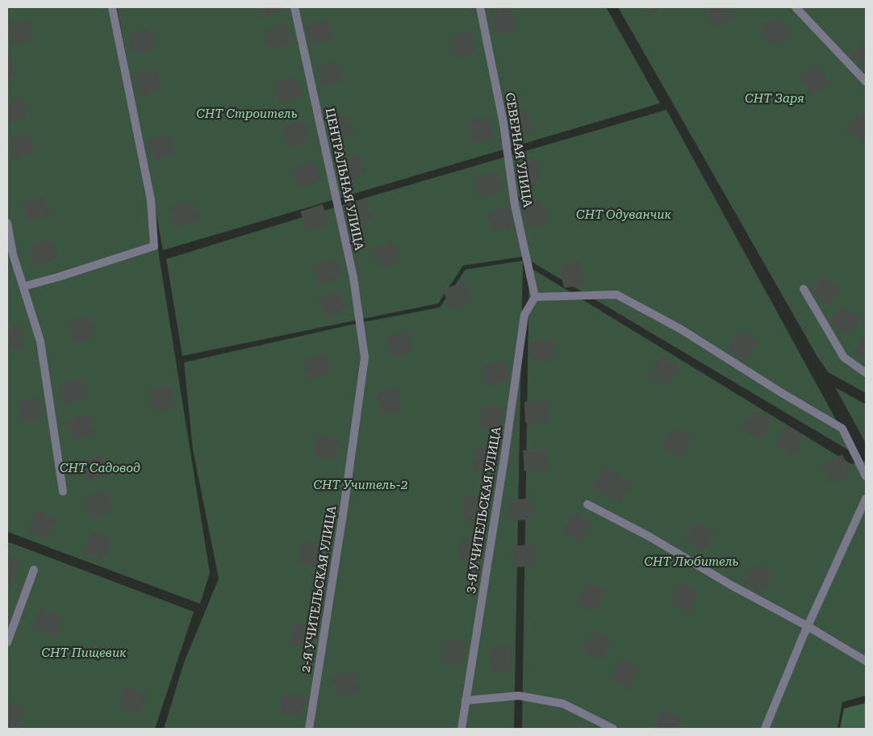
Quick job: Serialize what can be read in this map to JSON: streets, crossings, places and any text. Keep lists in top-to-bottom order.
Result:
{
  "streets": {
    "street": [
      "СЕВЕРНАЯ УЛИЦА",
      "ЦЕНТРАЛЬНАЯ УЛИЦА",
      "3-Я УЧИТЕЛЬСКАЯ УЛИЦА",
      "2-Я УЧИТЕЛЬСКАЯ УЛИЦА"
    ]
  },
  "crossings": [
    ["СЕВЕРНАЯ УЛИЦА", "3-Я УЧИТЕЛЬСКАЯ УЛИЦА"],
    ["ЦЕНТРАЛЬНАЯ УЛИЦА", "2-Я УЧИТЕЛЬСКАЯ УЛИЦА"]
  ],
  "parks": [
    "СНТ Заря",
    "СНТ Строитель",
    "СНТ Одуванчик",
    "СНТ Садовод",
    "СНТ Учитель-2",
    "СНТ Любитель",
    "СНТ Пищевик"
  ]
}
